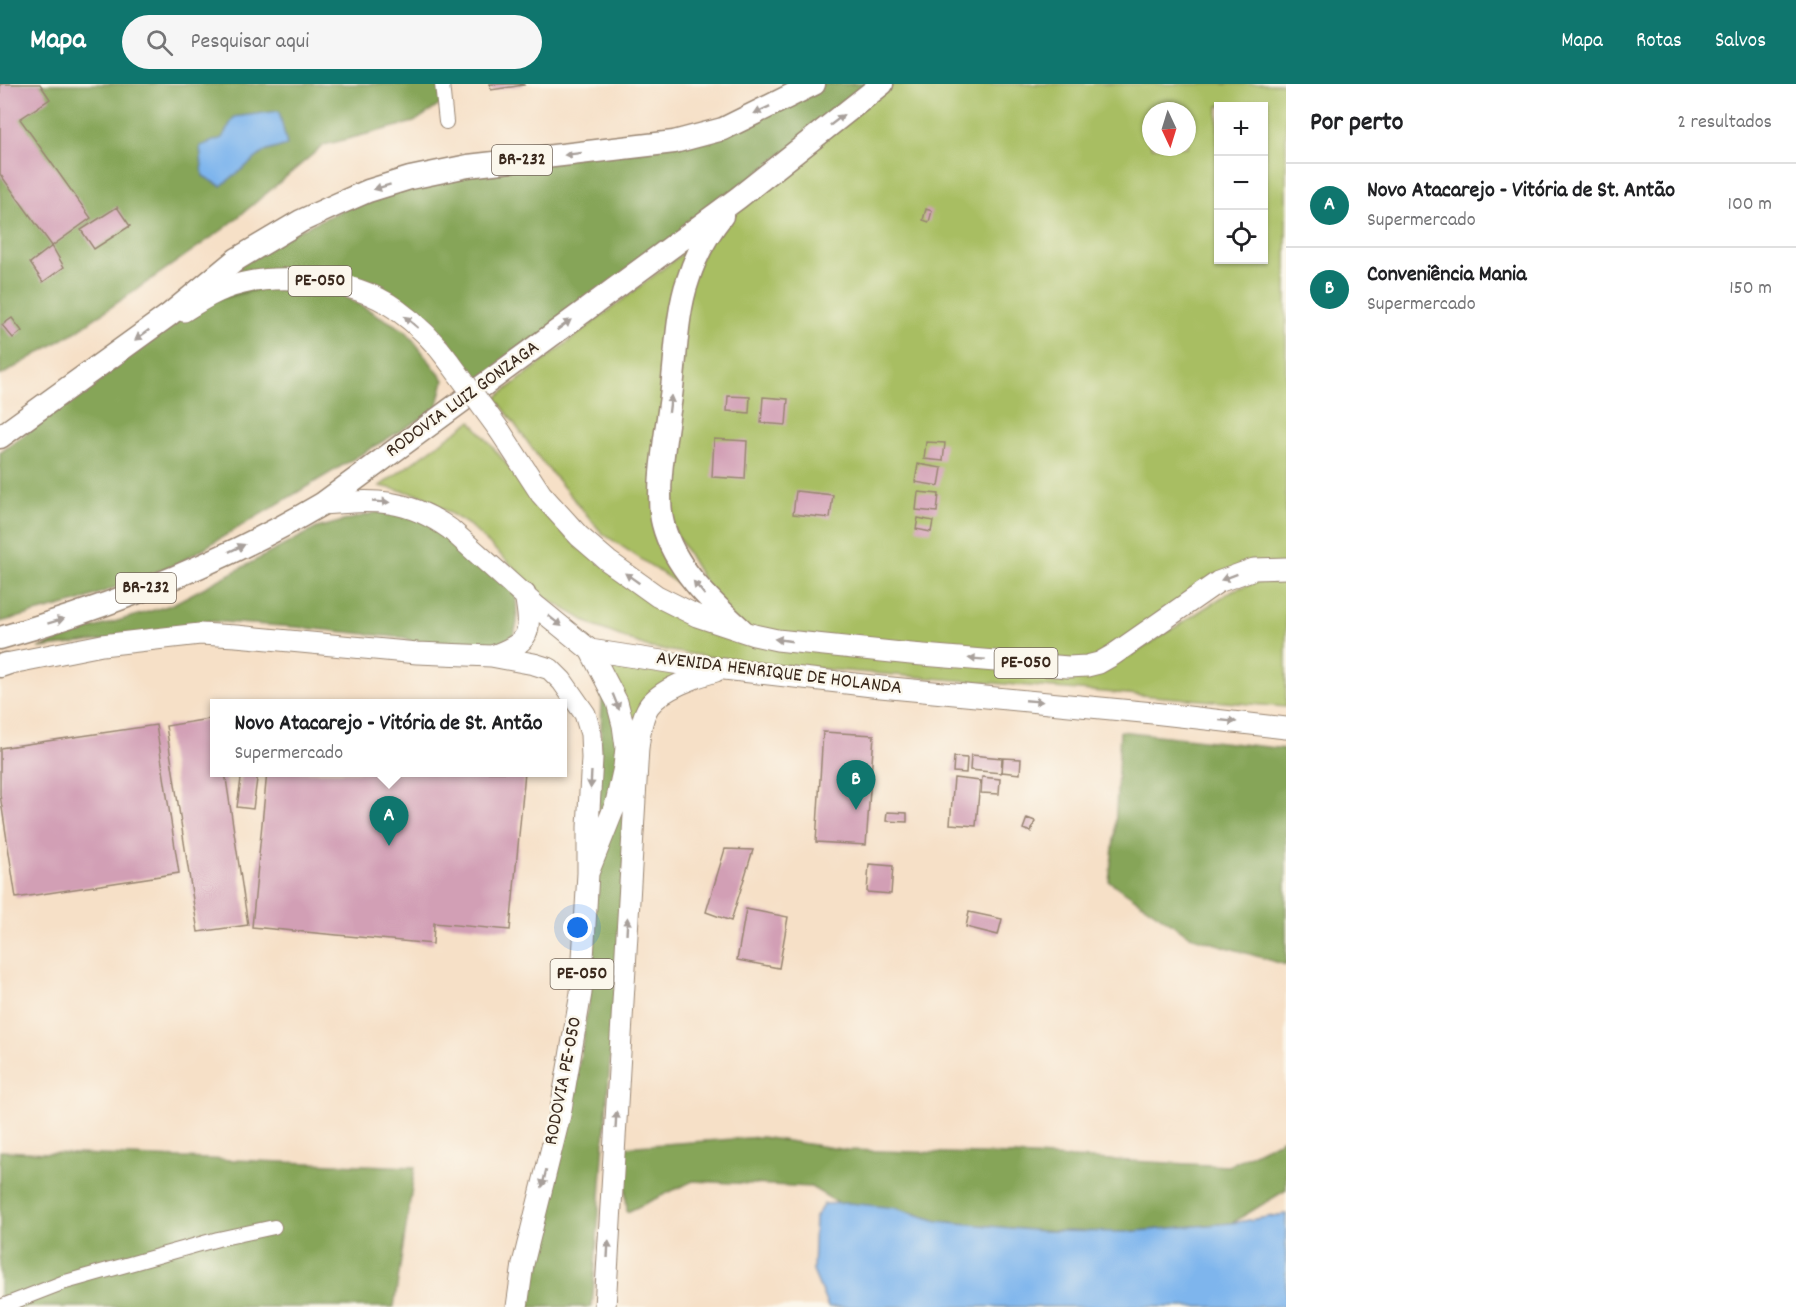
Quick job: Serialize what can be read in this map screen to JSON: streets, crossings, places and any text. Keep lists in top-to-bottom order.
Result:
{
  "streets": {
    "highway": ["BR-232", "RODOVIA LUIZ GONZAGA"],
    "main road": ["PE-050", "AVENIDA HENRIQUE DE HOLANDA", "RODOVIA PE-050"]
  },
  "crossings": [
    ["BR-232", "AVENIDA HENRIQUE DE HOLANDA"],
    ["PE-050", "RODOVIA LUIZ GONZAGA"],
    ["PE-050", "AVENIDA HENRIQUE DE HOLANDA"],
    ["PE-050", "RODOVIA PE-050"],
    ["AVENIDA HENRIQUE DE HOLANDA", "RODOVIA PE-050"]
  ],
  "north": "bottom",
  "page": {
    "header": "Mapa",
    "search": "Pesquisar aqui",
    "nav": ["Mapa", "Rotas", "Salvos"],
    "heading": ["Por perto", "2 resultados"],
    "map_buttons": ["+", "−"],
    "list": [
      {
        "mark": "A",
        "name": "Novo Atacarejo - Vitória de St. Antão",
        "note": "Supermercado",
        "value": "100 m"
      },
      {
        "mark": "B",
        "name": "Conveniência Mania",
        "note": "Supermercado",
        "value": "150 m"
      }
    ],
    "popup": ["Novo Atacarejo - Vitória de St. Antão", "Supermercado"],
    "pins": ["B", "A"]
  }
}
